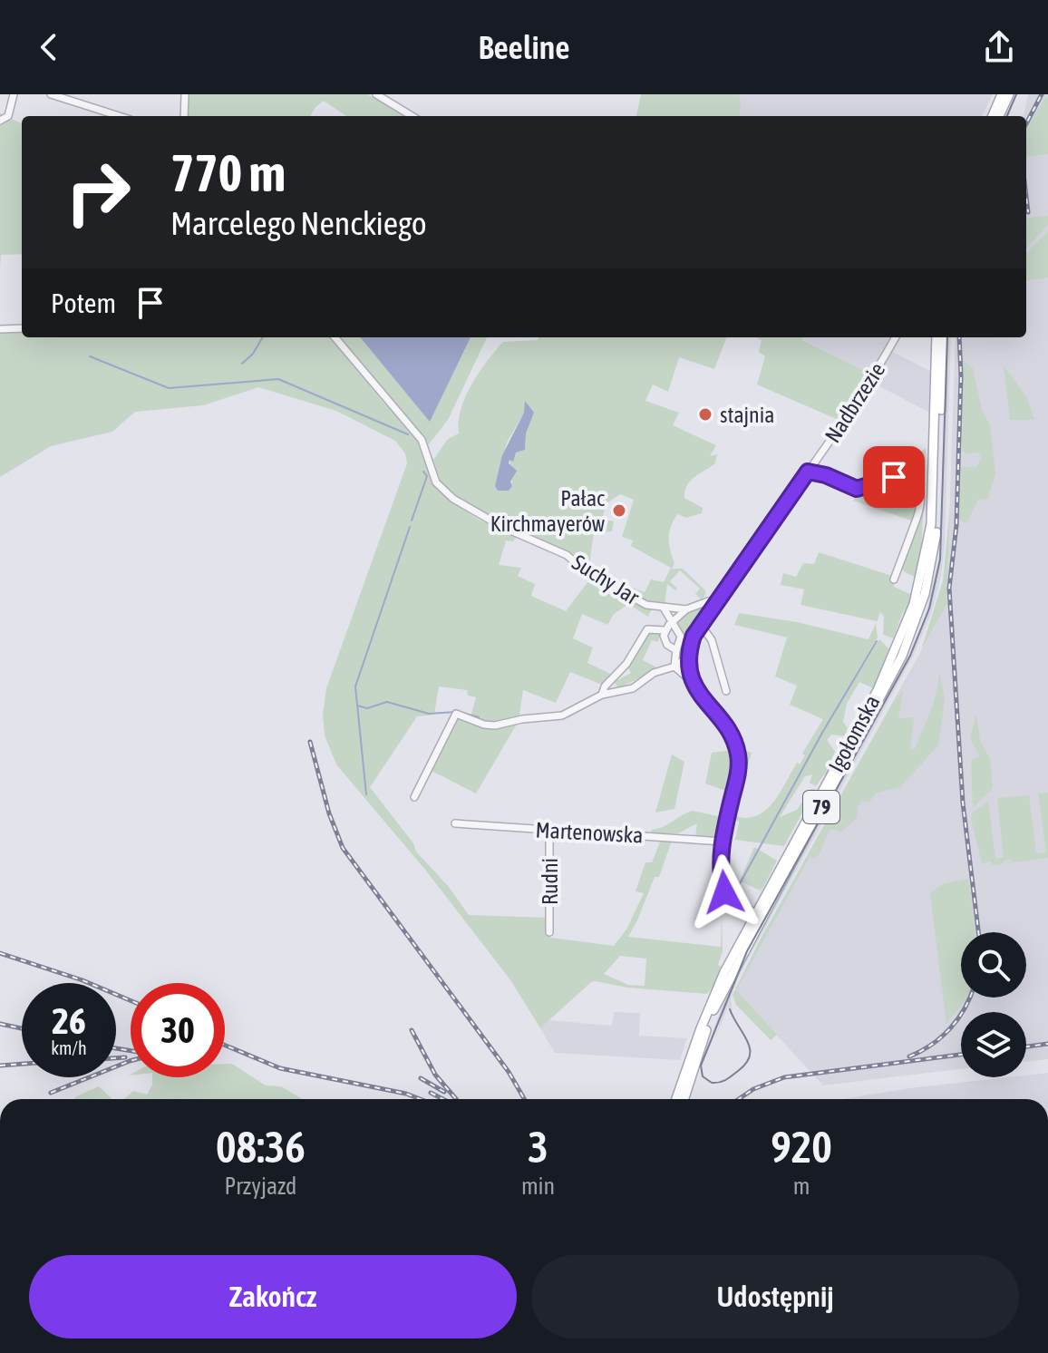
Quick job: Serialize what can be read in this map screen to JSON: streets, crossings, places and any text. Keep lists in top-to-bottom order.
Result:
{
  "streets": {
    "main road": ["Igołomska", "79"],
    "street": [
      "Nadbrzezie",
      "Suchy Jar",
      "Martenowska",
      "Rudni"
    ]
  },
  "crossings": [
    ["Nadbrzezie", "Suchy Jar"],
    ["Martenowska", "Rudni"]
  ],
  "places": ["stajnia", "Pałac Kirchmayerów"],
  "page": {
    "header": "Beeline",
    "turn": ["770 m", "Marcelego Nenckiego"],
    "then": "Potem",
    "speed": "26 km/h",
    "limit": "30",
    "eta": [
      "08:36",
      "Przyjazd",
      "3",
      "min",
      "920",
      "m"
    ],
    "buttons": ["Zakończ", "Udostępnij"]
  }
}
